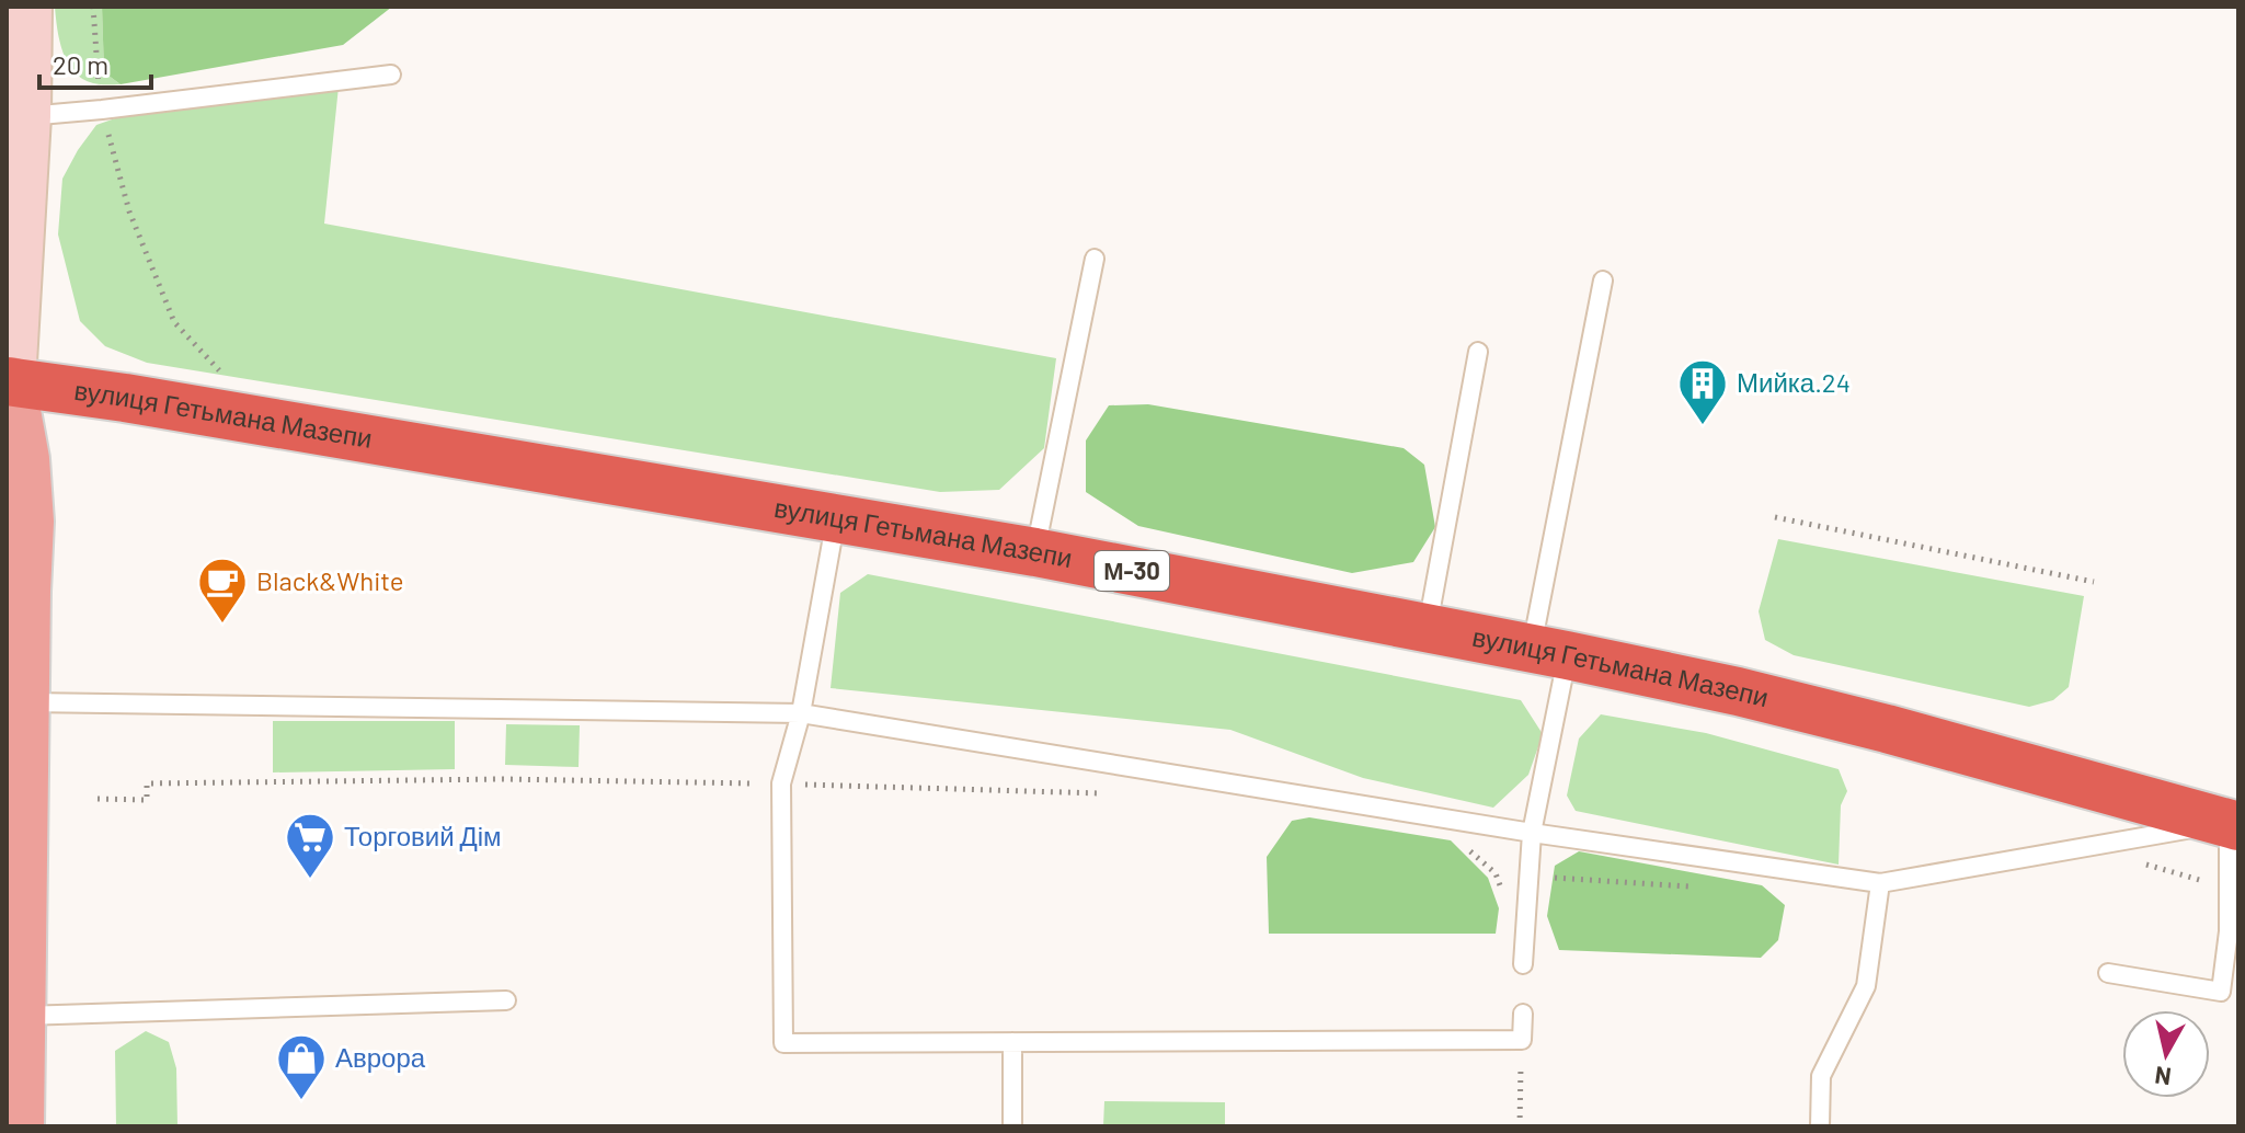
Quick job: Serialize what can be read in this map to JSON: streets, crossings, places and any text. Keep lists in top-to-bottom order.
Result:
{
  "streets": {
    "highway": ["вулиця Гетьмана Мазепи", "М-30"]
  },
  "places": {
    "building": ["Мийка.24"],
    "cafe": ["Black&White"],
    "supermarket": ["Торговий Дім"],
    "shop": ["Аврора"]
  },
  "scale_bar": "20 m",
  "north": "bottom"
}
